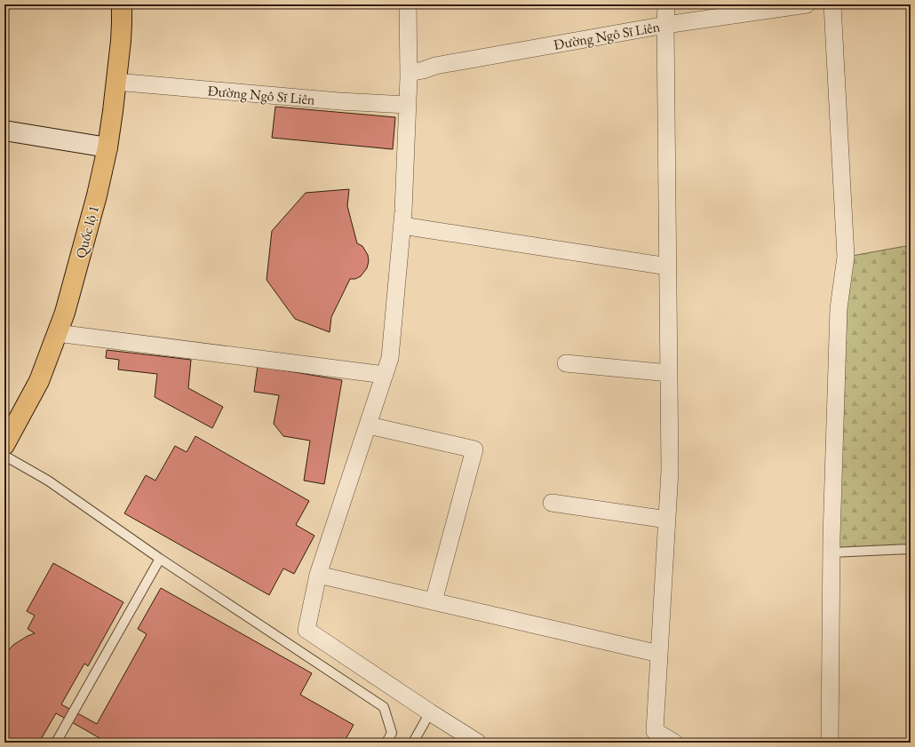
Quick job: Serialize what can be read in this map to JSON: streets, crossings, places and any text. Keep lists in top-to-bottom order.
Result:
{
  "streets": {
    "highway": ["Quốc lộ 1"],
    "street": ["Đường Ngô Sĩ Liên"]
  },
  "crossings": [
    ["Đường Ngô Sĩ Liên", "Quốc lộ 1"]
  ]
}
